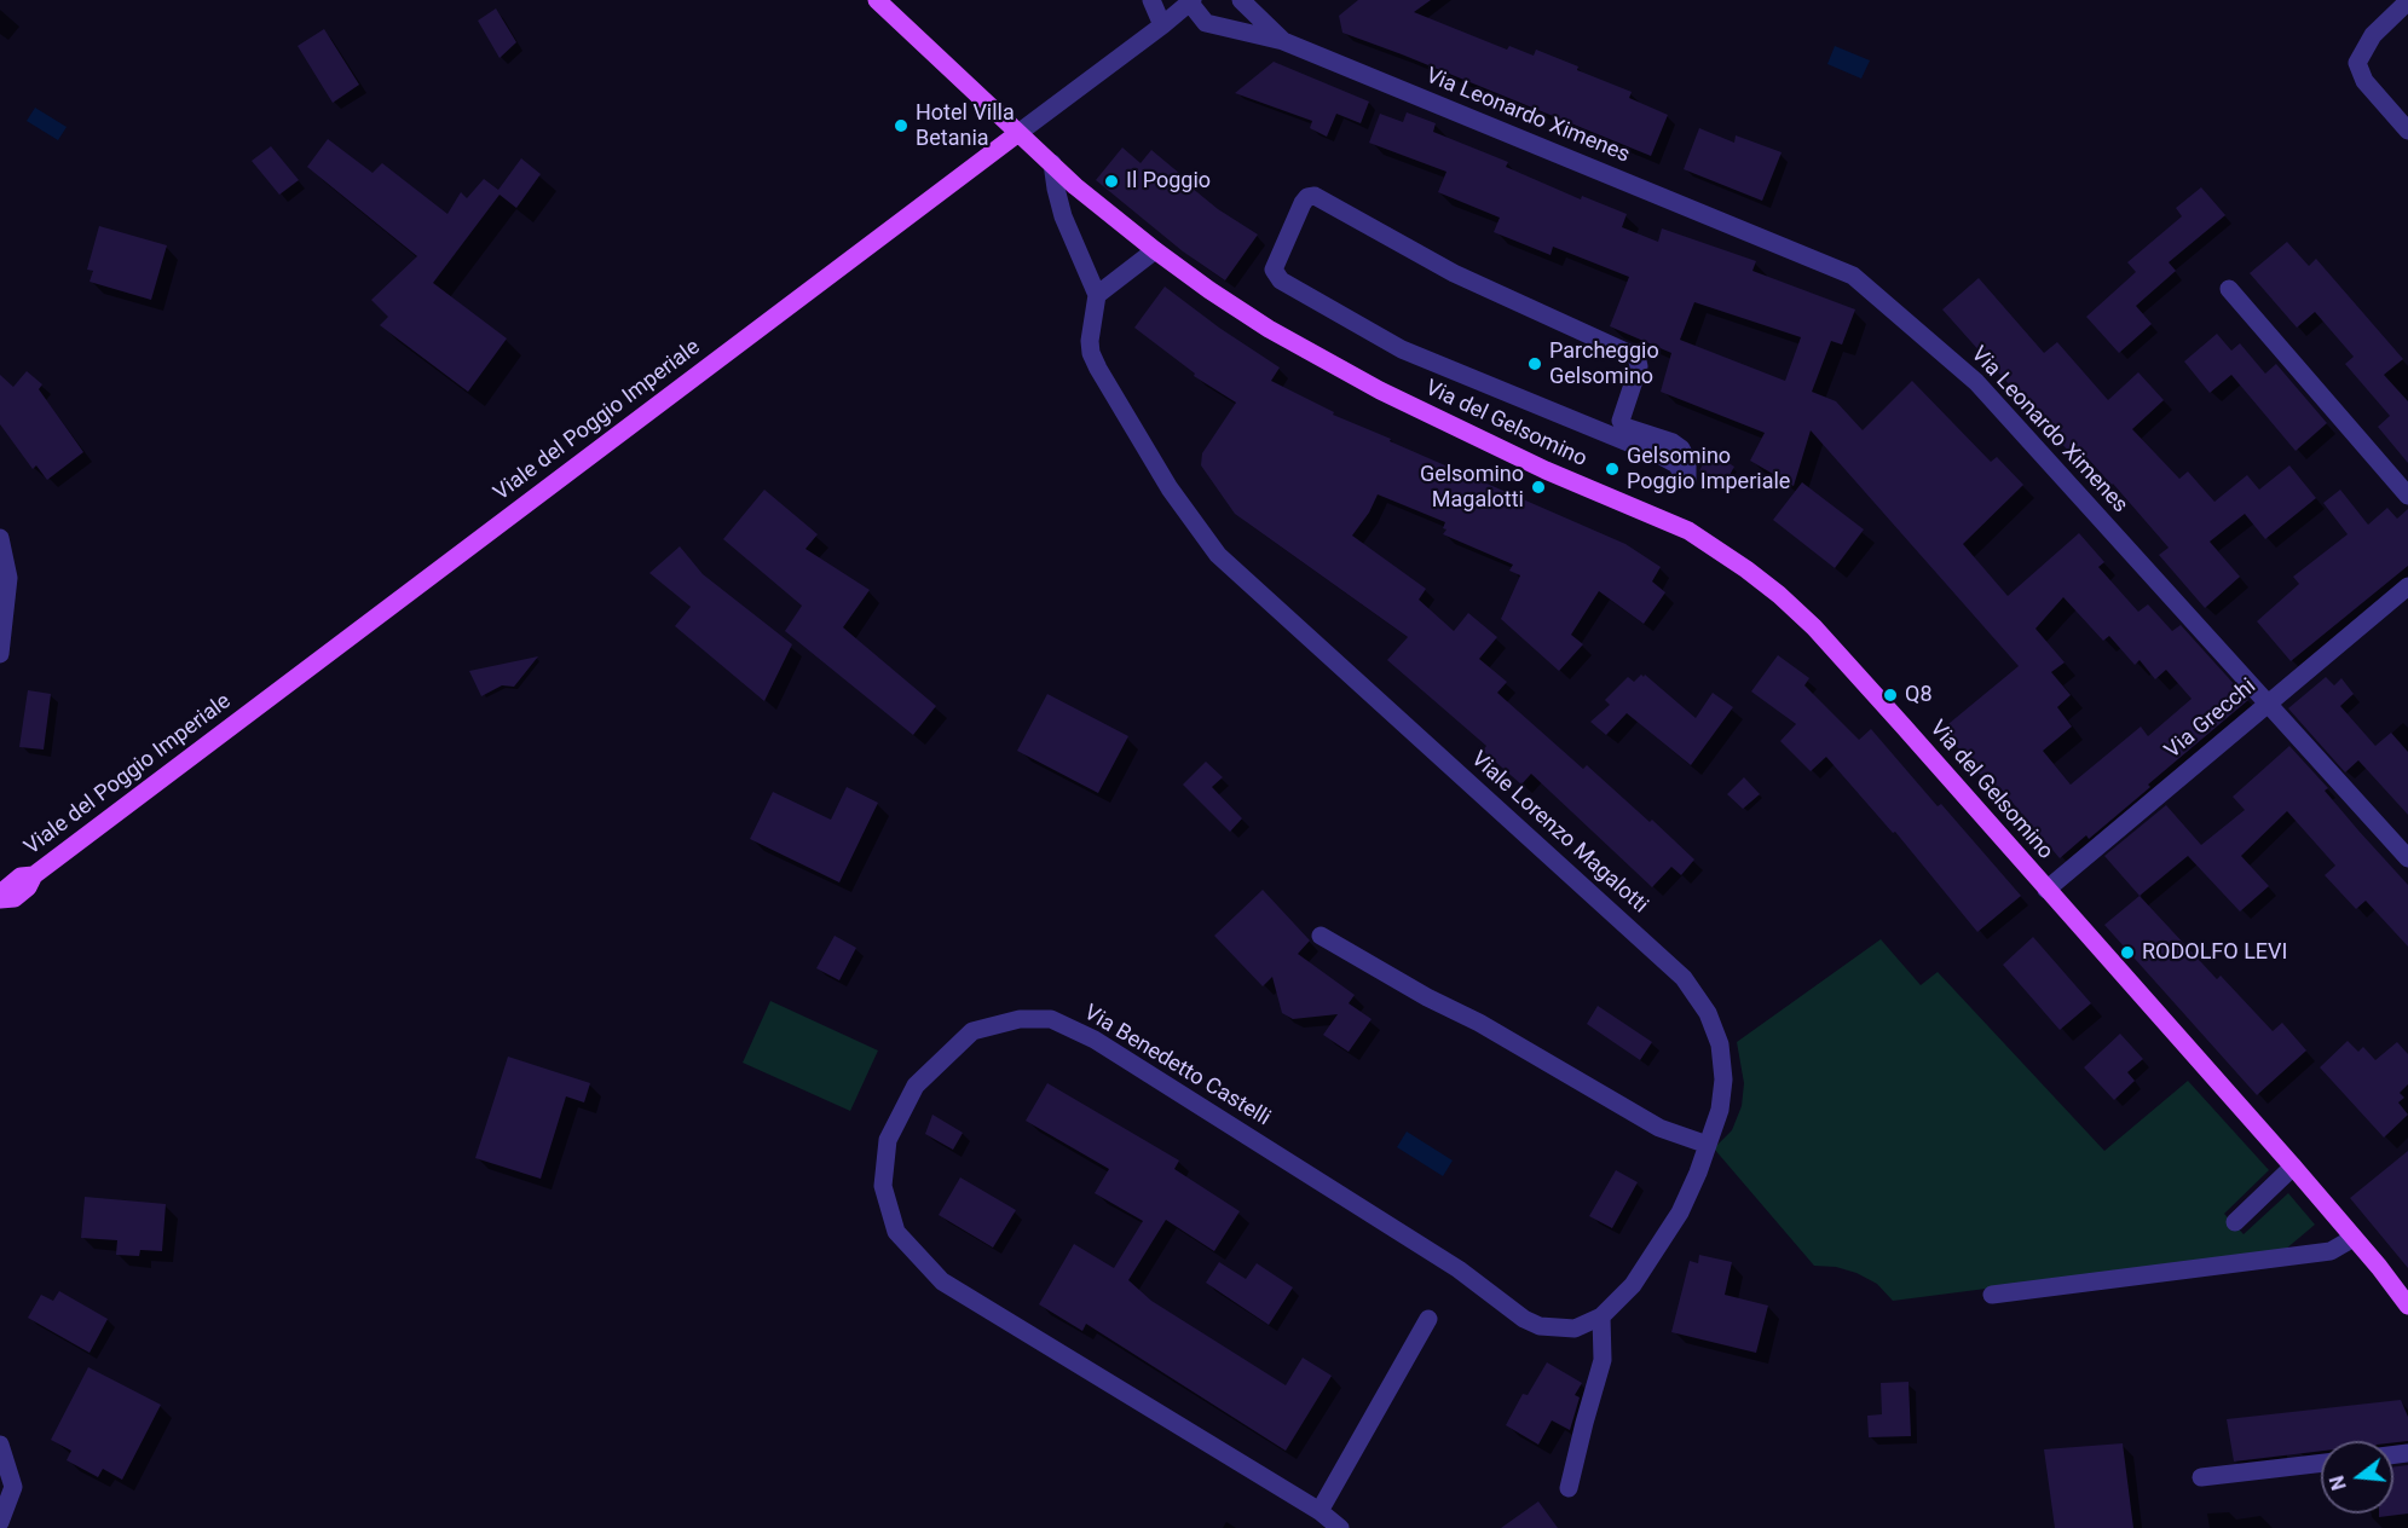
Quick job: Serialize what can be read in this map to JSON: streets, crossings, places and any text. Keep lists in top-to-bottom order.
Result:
{
  "streets": {
    "main road": ["Viale del Poggio Imperiale", "Via del Gelsomino"],
    "street": [
      "Via Leonardo Ximenes",
      "Via Grecchi",
      "Viale Lorenzo Magalotti",
      "Via Benedetto Castelli"
    ]
  },
  "crossings": [
    ["Via Leonardo Ximenes", "Viale del Poggio Imperiale"],
    ["Via Leonardo Ximenes", "Via Grecchi"],
    ["Viale del Poggio Imperiale", "Via del Gelsomino"],
    ["Via del Gelsomino", "Via Grecchi"],
    ["Viale Lorenzo Magalotti", "Via Benedetto Castelli"]
  ],
  "places": [
    "Hotel Villa Betania",
    "Il Poggio",
    "Parcheggio Gelsomino",
    "Gelsomino Poggio Imperiale",
    "Gelsomino Magalotti",
    "Q8",
    "RODOLFO LEVI"
  ],
  "north": "left"
}
